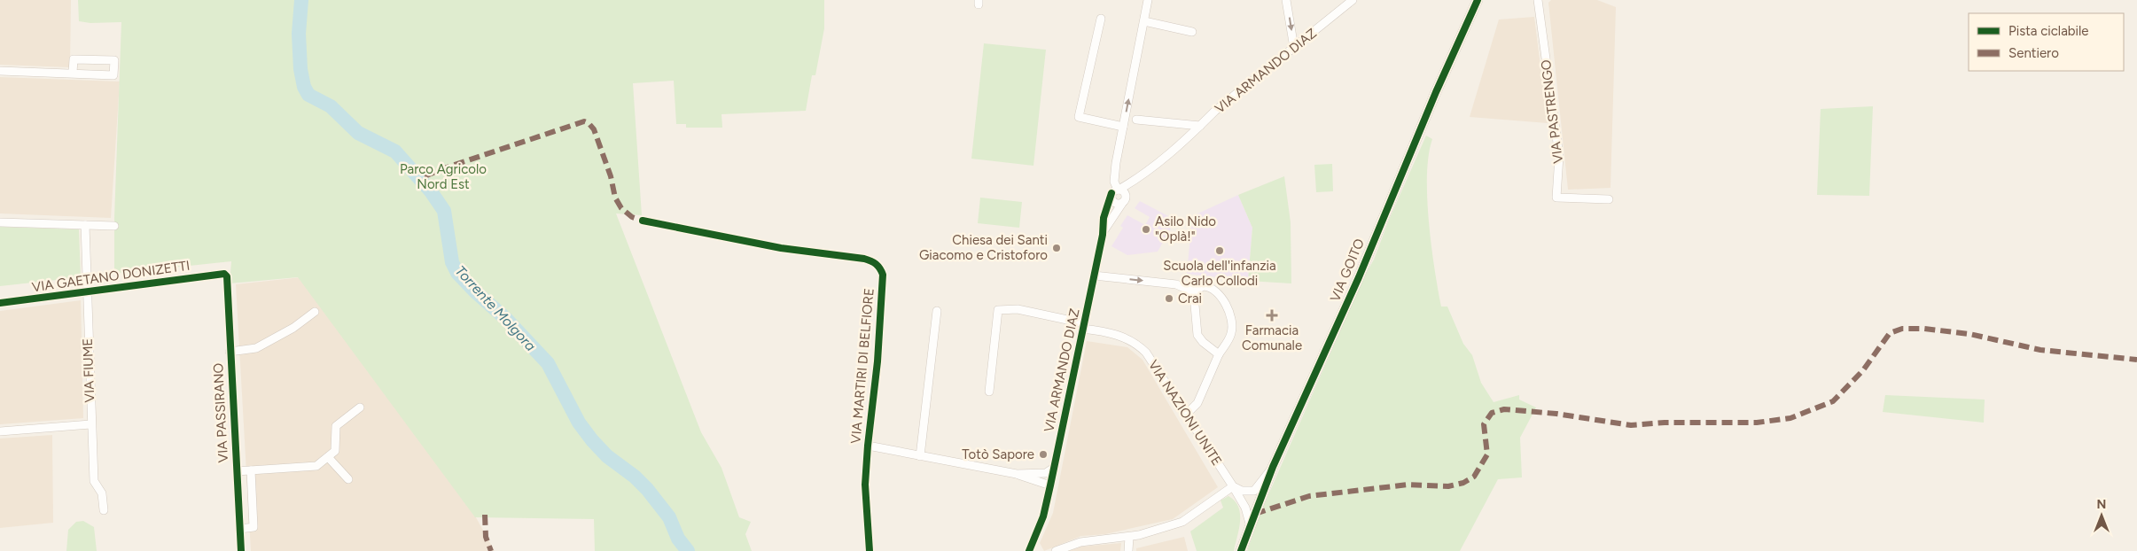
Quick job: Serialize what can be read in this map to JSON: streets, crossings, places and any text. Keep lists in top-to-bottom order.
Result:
{
  "streets": {
    "street": [
      "VIA ARMANDO DIAZ",
      "VIA PASTRENGO",
      "VIA GOITO",
      "VIA GAETANO DONIZETTI",
      "VIA MARTIRI DI BELFIORE",
      "VIA FIUME",
      "VIA PASSIRANO",
      "VIA NAZIONI UNITE"
    ]
  },
  "crossings": [
    ["VIA ARMANDO DIAZ", "VIA NAZIONI UNITE"],
    ["VIA GOITO", "VIA NAZIONI UNITE"],
    ["VIA GAETANO DONIZETTI", "VIA FIUME"],
    ["VIA GAETANO DONIZETTI", "VIA PASSIRANO"]
  ],
  "water": ["Torrente Molgora"],
  "parks": ["Parco Agricolo Nord Est"],
  "places": {
    "other": [
      "Asilo Nido \"Oplà!\"",
      "Chiesa dei Santi Giacomo e Cristoforo",
      "Scuola dell'infanzia Carlo Collodi",
      "Crai",
      "Totò Sapore"
    ],
    "health": ["Farmacia Comunale"]
  },
  "legend": ["Pista ciclabile", "Sentiero"],
  "north": "top"
}
